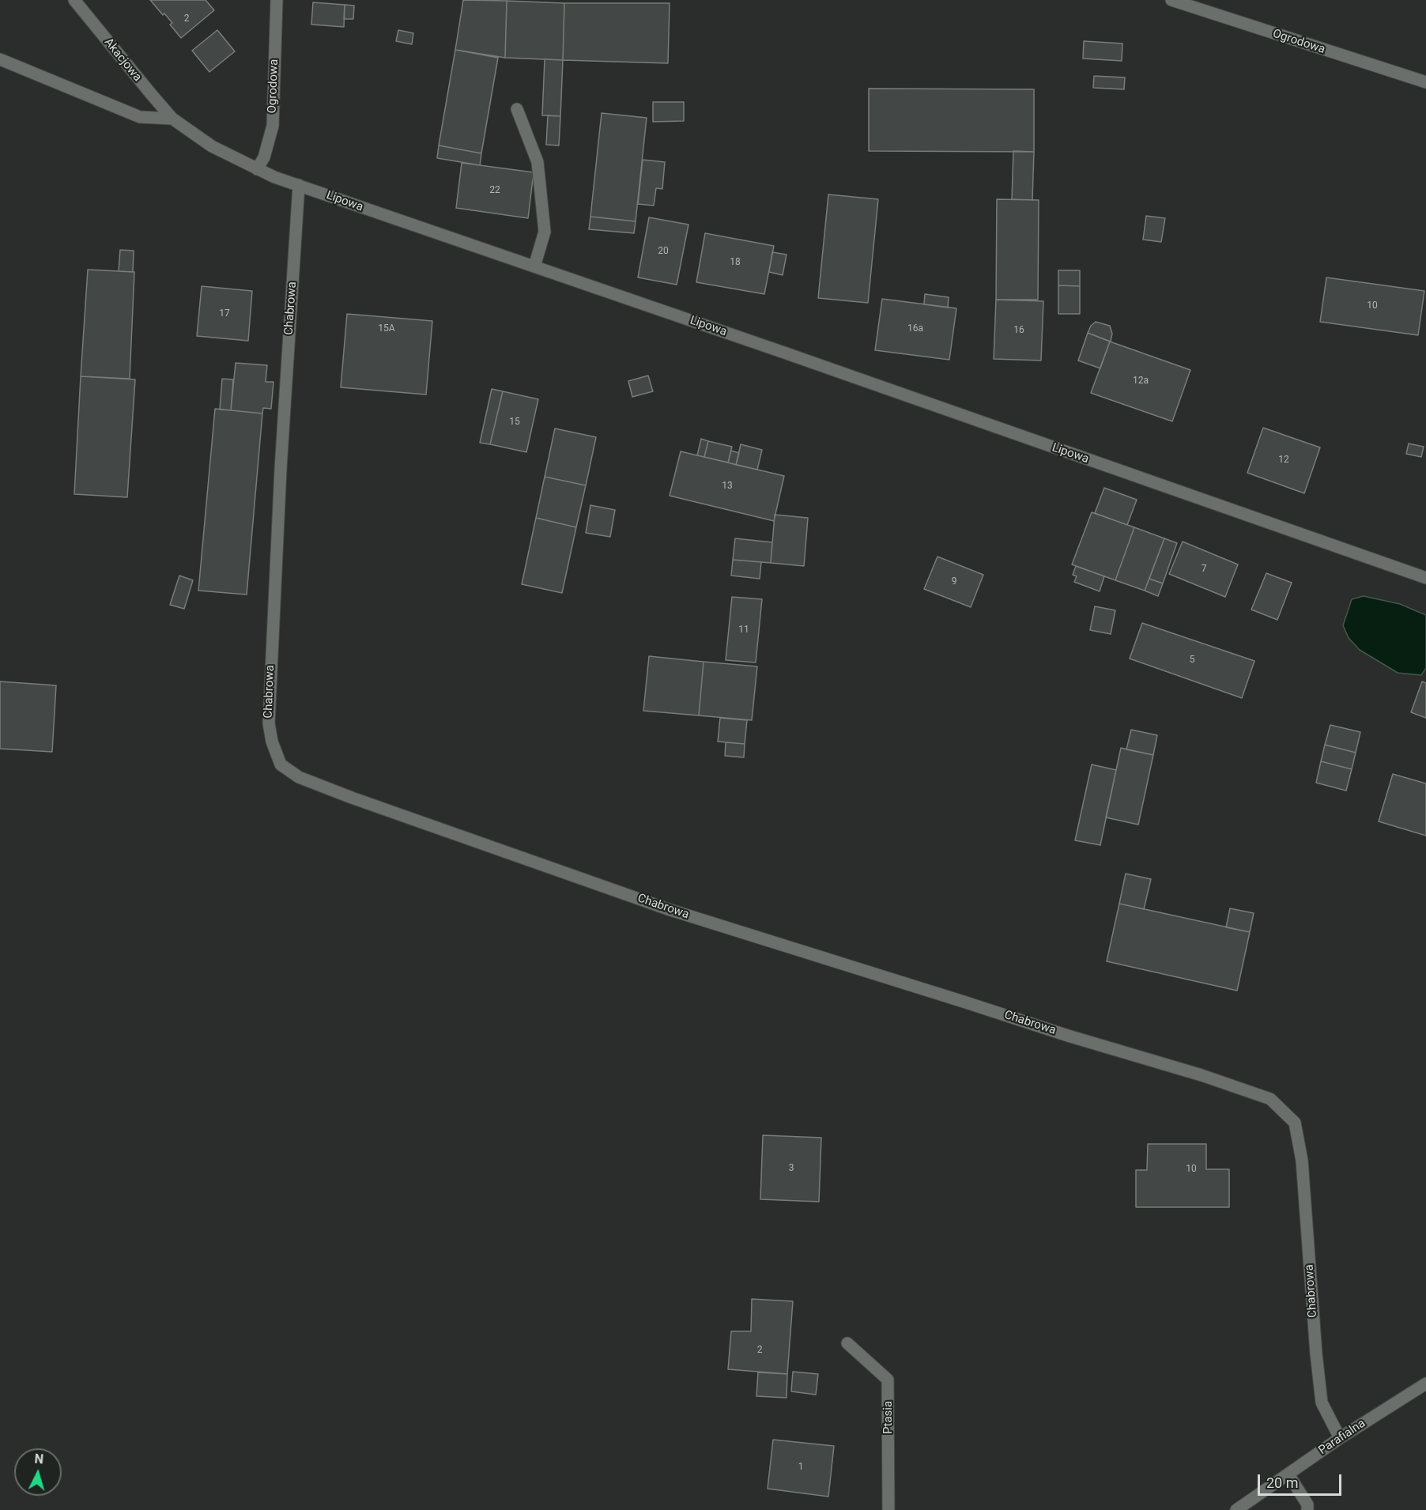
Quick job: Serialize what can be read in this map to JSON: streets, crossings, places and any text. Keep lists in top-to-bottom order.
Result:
{
  "streets": {
    "street": [
      "Ogrodowa",
      "Akacjowa",
      "Lipowa",
      "Chabrowa",
      "Ptasia",
      "Parafialna"
    ]
  },
  "crossings": [
    ["Ogrodowa", "Lipowa"],
    ["Akacjowa", "Lipowa"],
    ["Lipowa", "Chabrowa"],
    ["Chabrowa", "Parafialna"]
  ],
  "house_numbers": [
    "2",
    "22",
    "20",
    "18",
    "10",
    "17",
    "15A",
    "16a",
    "16",
    "12a",
    "15",
    "12",
    "13",
    "7",
    "9",
    "11",
    "5",
    "3",
    "10",
    "2",
    "1"
  ],
  "scale_bar": "20 m",
  "north": "top"
}
